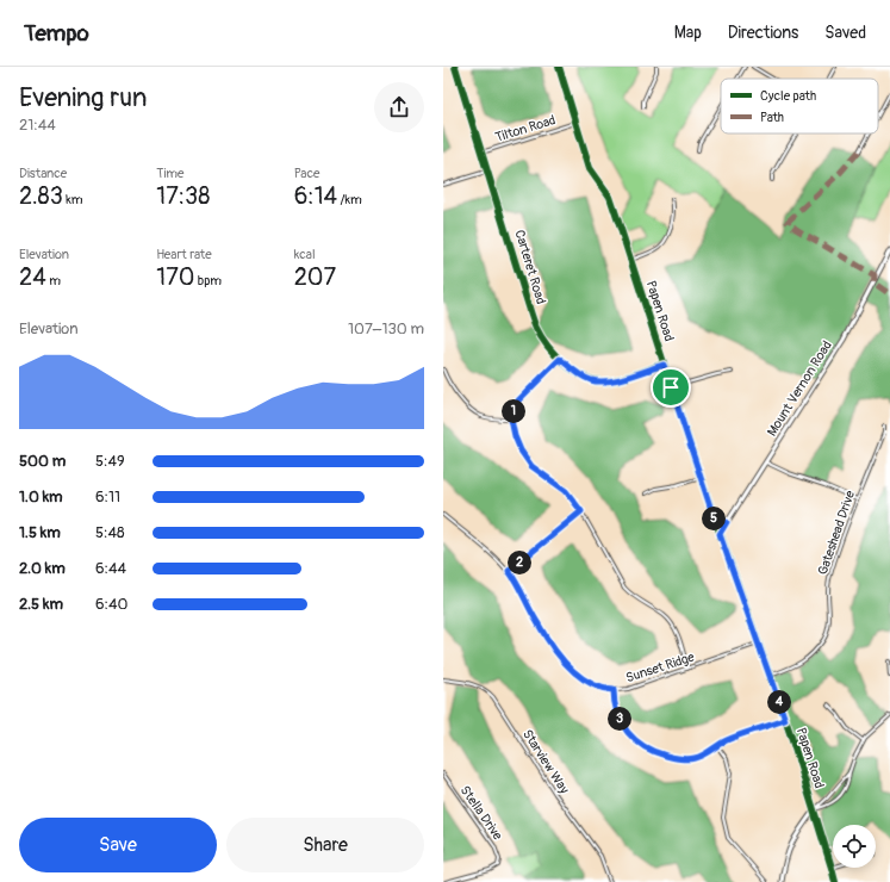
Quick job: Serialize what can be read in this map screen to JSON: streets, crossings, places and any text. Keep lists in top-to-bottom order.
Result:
{
  "streets": {
    "street": [
      "Tilton Road",
      "Carteret Road",
      "Papen Road",
      "Mount Vernon Road",
      "Gateshead Drive",
      "Sunset Ridge",
      "Starview Way",
      "Stella Drive"
    ]
  },
  "crossings": [
    ["Tilton Road", "Carteret Road"],
    ["Tilton Road", "Papen Road"],
    ["Carteret Road", "Papen Road"],
    ["Papen Road", "Mount Vernon Road"],
    ["Papen Road", "Gateshead Drive"],
    ["Papen Road", "Sunset Ridge"]
  ],
  "legend": ["Cycle path", "Path"],
  "page": {
    "header": "Tempo",
    "nav": ["Map", "Directions", "Saved"],
    "heading": ["Evening run", "21:44"],
    "stats": [
      ["Distance", "2.83 km"],
      ["Time", "17:38"],
      ["Pace", "6:14 /km"],
      ["Elevation", "24 m"],
      ["Heart rate", "170 bpm"],
      ["kcal", "207"]
    ],
    "chart": ["Elevation", "107–130 m"],
    "pins": [
      "1",
      "5",
      "2",
      "4",
      "3"
    ],
    "list": [
      {
        "name": "500 m",
        "note": "5:49"
      },
      {
        "name": "1.0 km",
        "note": "6:11"
      },
      {
        "name": "1.5 km",
        "note": "5:48"
      },
      {
        "name": "2.0 km",
        "note": "6:44"
      },
      {
        "name": "2.5 km",
        "note": "6:40"
      }
    ],
    "buttons": ["Save", "Share"]
  }
}
